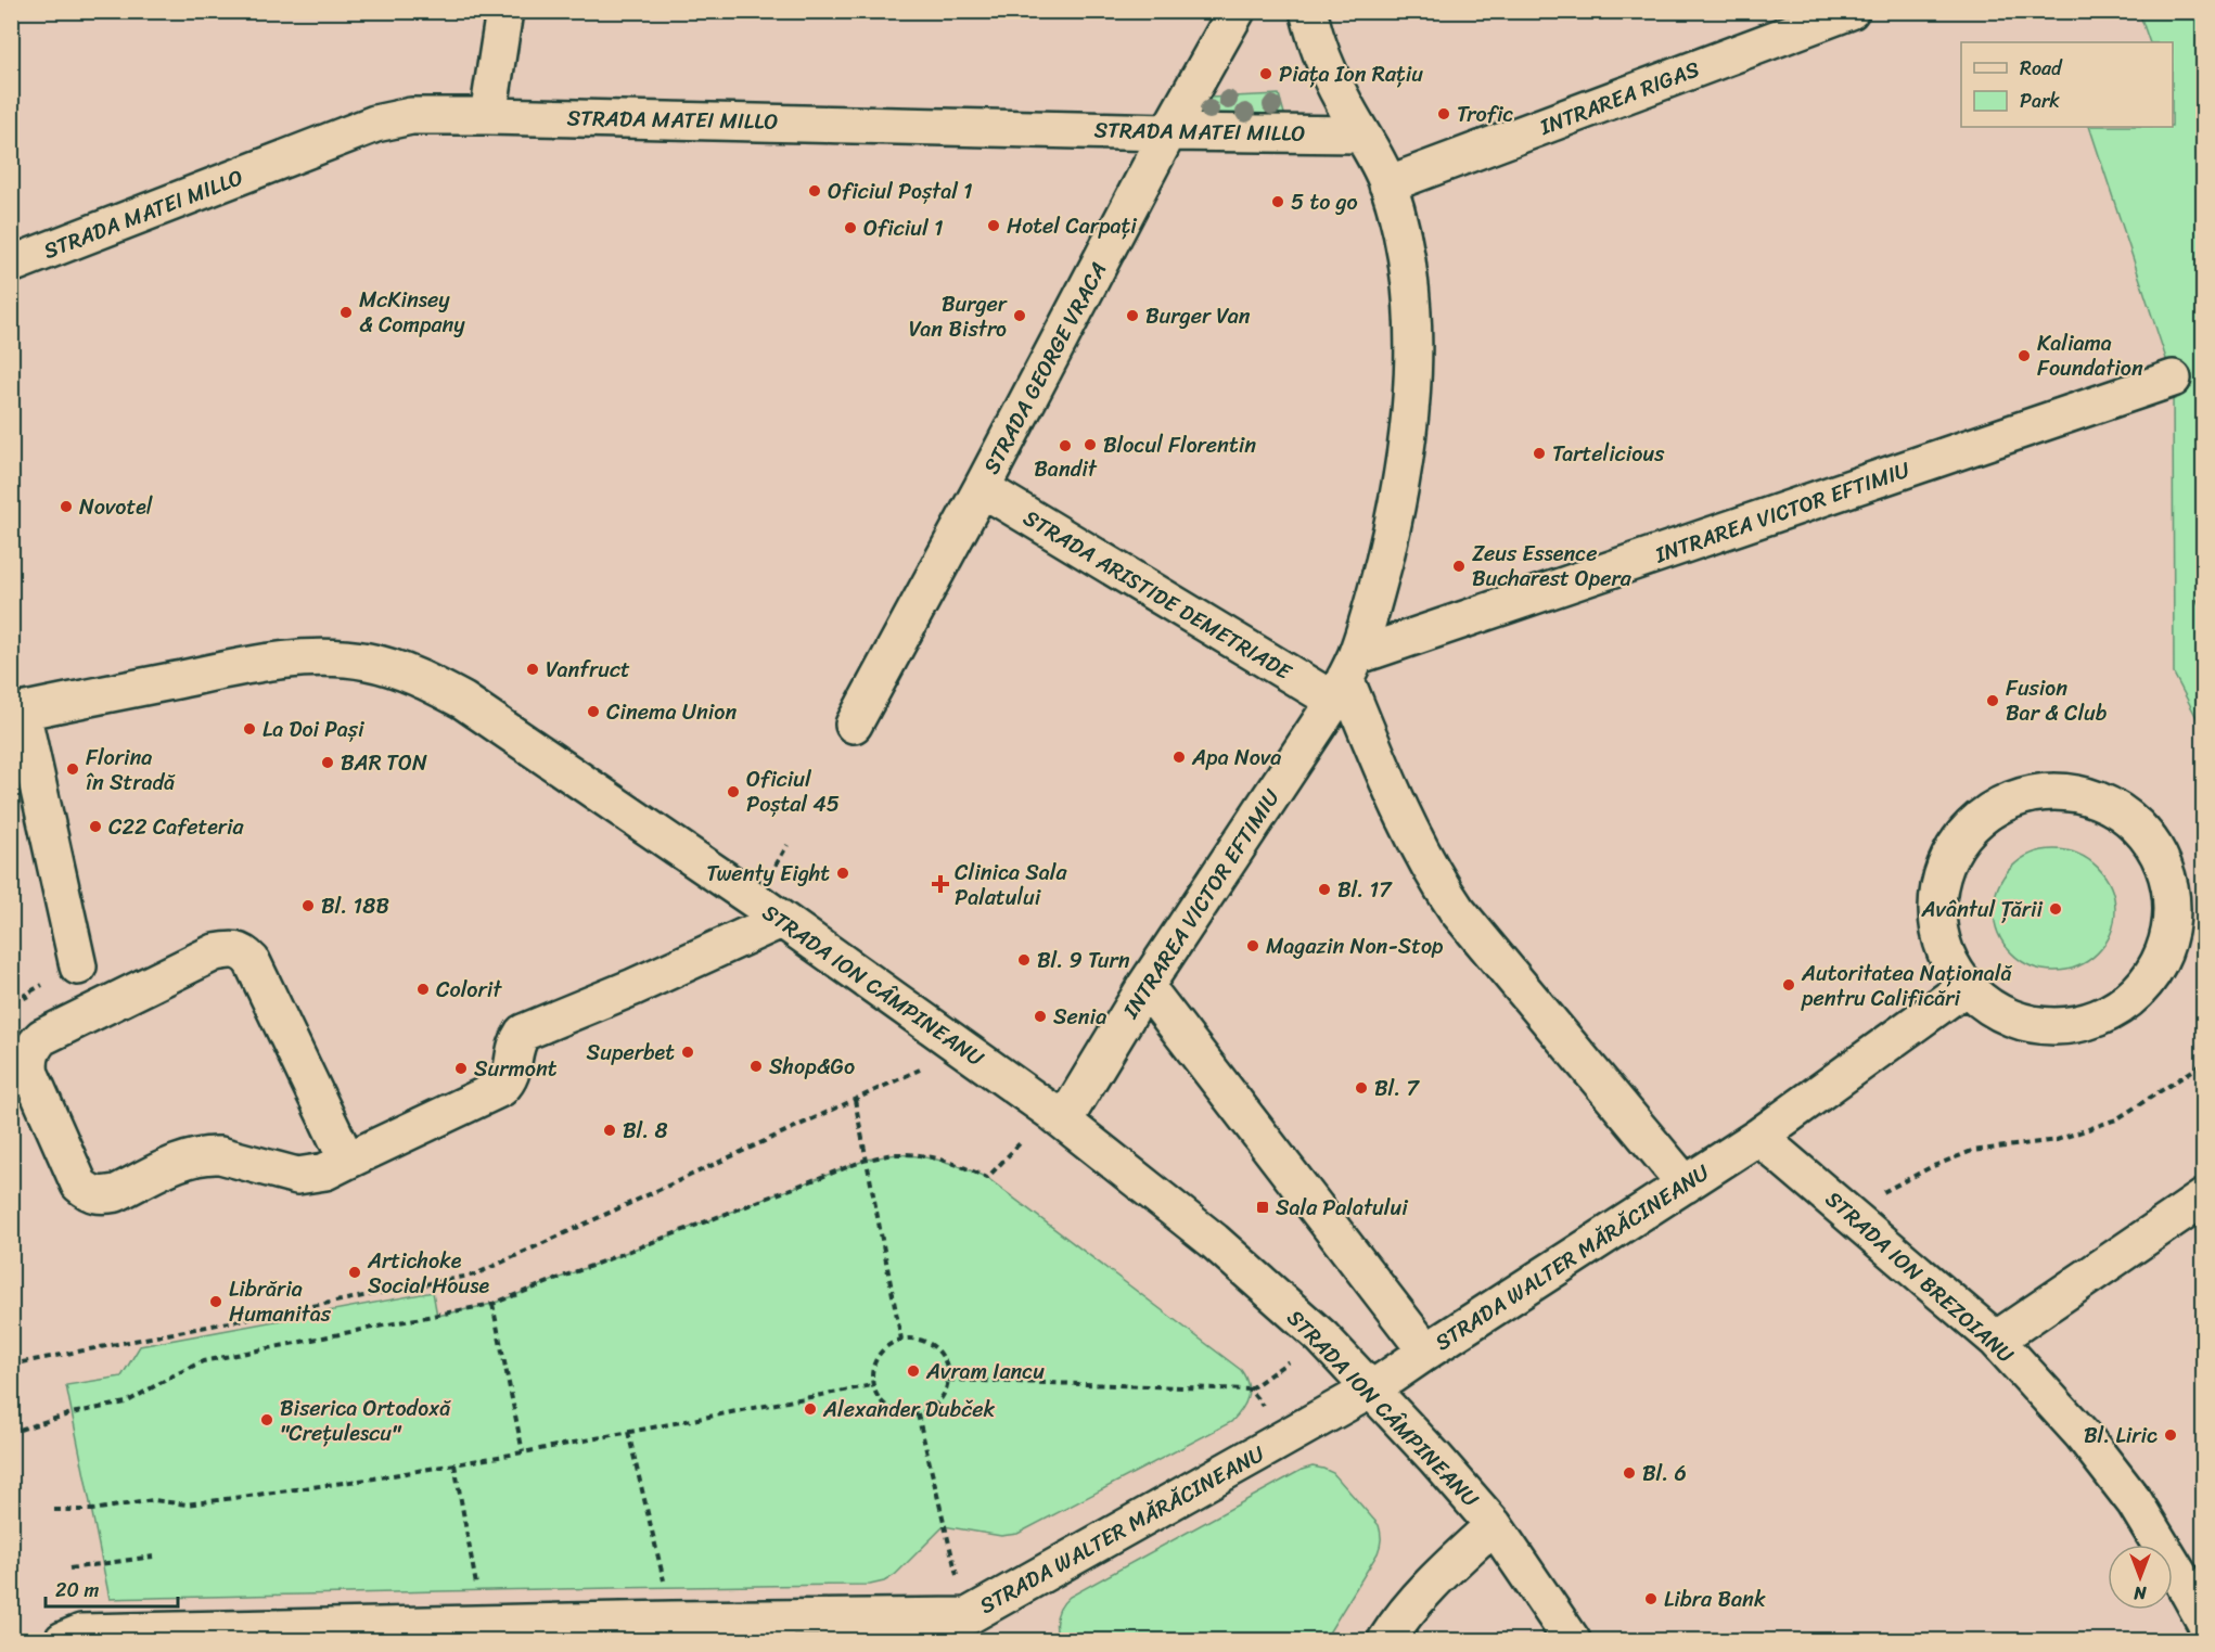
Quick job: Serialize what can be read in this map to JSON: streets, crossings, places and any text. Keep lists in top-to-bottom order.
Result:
{
  "streets": {
    "street": [
      "INTRAREA RIGAS",
      "STRADA MATEI MILLO",
      "STRADA GEORGE VRACA",
      "INTRAREA VICTOR EFTIMIU",
      "STRADA ARISTIDE DEMETRIADE",
      "STRADA ION CÂMPINEANU",
      "STRADA WALTER MĂRĂCINEANU",
      "STRADA ION BREZOIANU"
    ]
  },
  "crossings": [
    ["STRADA MATEI MILLO", "STRADA GEORGE VRACA"],
    ["STRADA GEORGE VRACA", "STRADA ARISTIDE DEMETRIADE"],
    ["INTRAREA VICTOR EFTIMIU", "STRADA ARISTIDE DEMETRIADE"],
    ["INTRAREA VICTOR EFTIMIU", "STRADA ION CÂMPINEANU"],
    ["STRADA ION CÂMPINEANU", "STRADA WALTER MĂRĂCINEANU"],
    ["STRADA WALTER MĂRĂCINEANU", "STRADA ION BREZOIANU"]
  ],
  "places": {
    "other": [
      "Piața Ion Rațiu",
      "Trofic",
      "Oficiul Poștal 1",
      "5 to go",
      "Hotel Carpați",
      "Oficiul 1",
      "McKinsey & Company",
      "Burger Van Bistro",
      "Burger Van",
      "Kaliama Foundation",
      "Blocul Florentin",
      "Bandit",
      "Tartelicious",
      "Novotel",
      "Zeus Essence Bucharest Opera",
      "Vanfruct",
      "Fusion Bar & Club",
      "Cinema Union",
      "La Doi Pași",
      "Apa Nova",
      "BAR TON",
      "Florina în Stradă",
      "Oficiul Poștal 45",
      "C22 Cafeteria",
      "Twenty Eight",
      "Bl. 17",
      "Bl. 18B",
      "Avântul Țării",
      "Magazin Non-Stop",
      "Bl. 9 Turn",
      "Autoritatea Națională pentru Calificări",
      "Colorit",
      "Senia",
      "Superbet",
      "Shop&Go",
      "Surmont",
      "Bl. 7",
      "Bl. 8",
      "Artichoke Social House",
      "Librăria Humanitas",
      "Avram Iancu",
      "Alexander Dubček",
      "Biserica Ortodoxă \"Crețulescu\"",
      "Bl. Liric",
      "Bl. 6",
      "Libra Bank"
    ],
    "health": ["Clinica Sala Palatului"],
    "transit": ["Sala Palatului"]
  },
  "legend": ["Road", "Park"],
  "scale_bar": "20 m",
  "north": "bottom"
}
